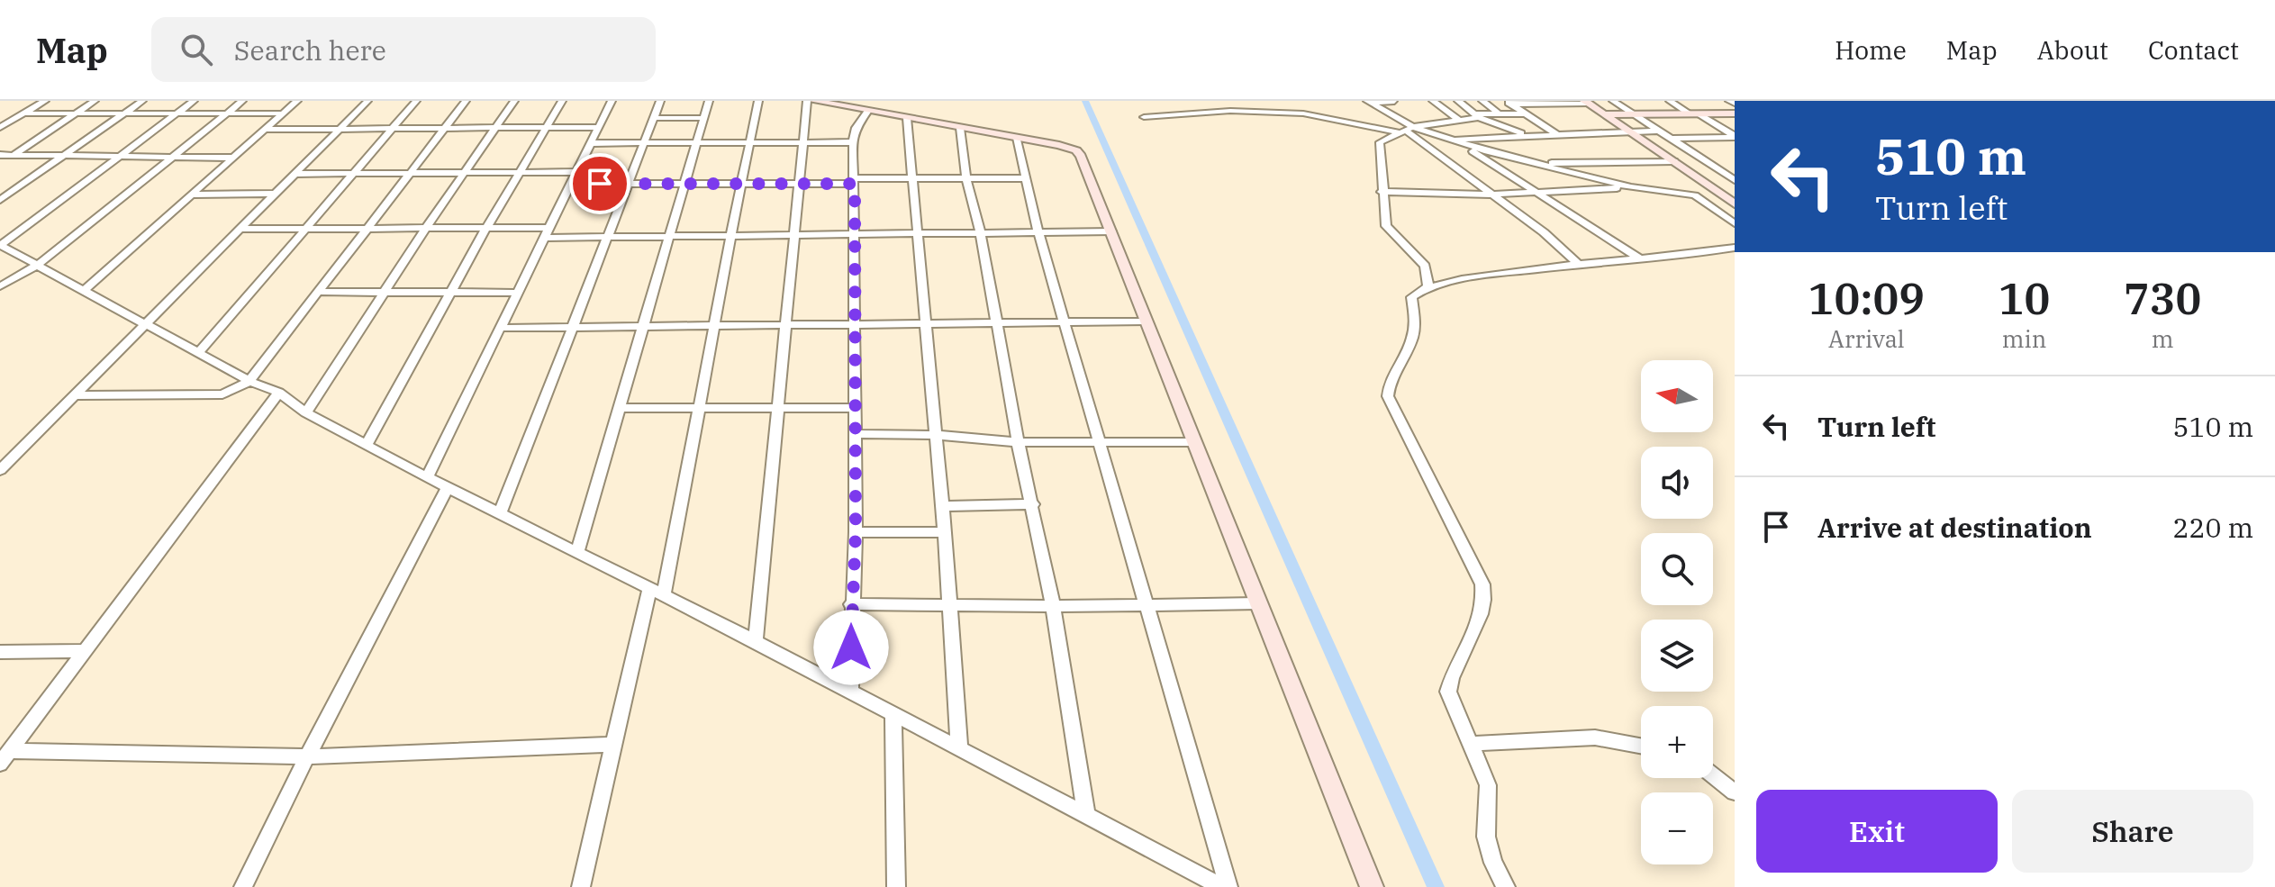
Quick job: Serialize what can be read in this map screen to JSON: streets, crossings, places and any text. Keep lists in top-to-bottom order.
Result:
{
  "north": "left",
  "page": {
    "header": "Map",
    "search": "Search here",
    "nav": [
      "Home",
      "Map",
      "About",
      "Contact"
    ],
    "turn": ["510 m", "Turn left"],
    "eta": [
      "10:09",
      "Arrival",
      "10",
      "min",
      "730",
      "m"
    ],
    "map_buttons": ["+", "−"],
    "list": [
      {
        "name": "Turn left",
        "value": "510 m"
      },
      {
        "name": "Arrive at destination",
        "value": "220 m"
      }
    ],
    "buttons": ["Exit", "Share"]
  }
}
